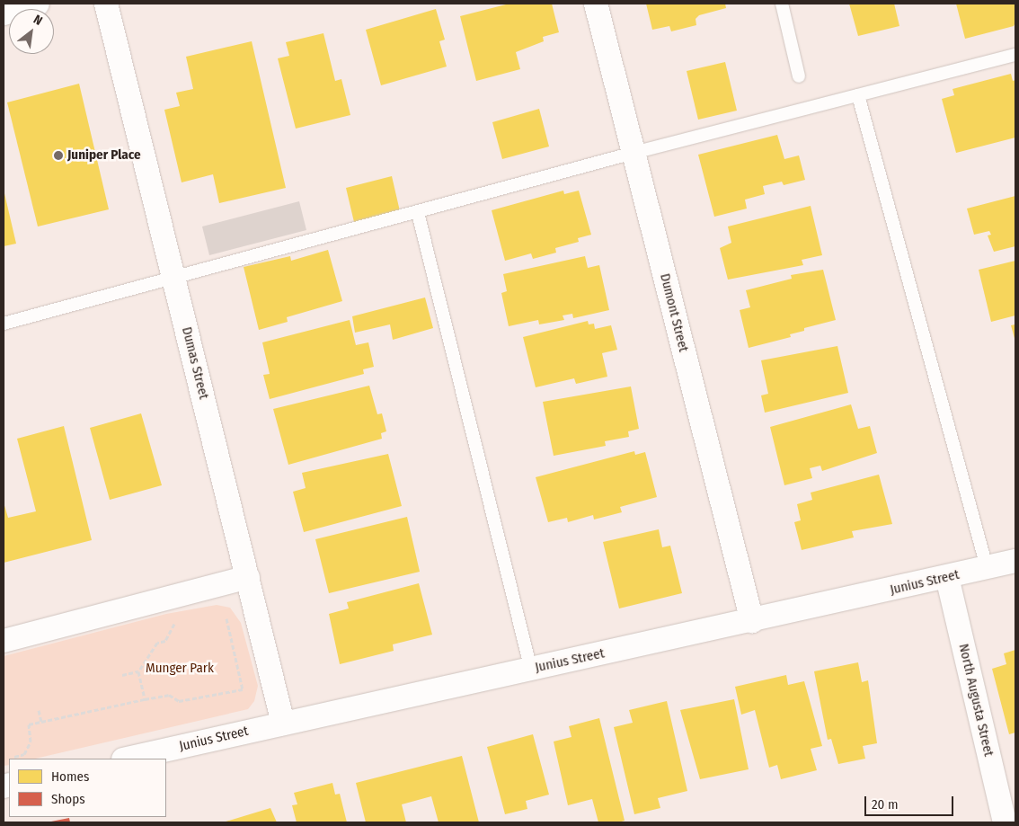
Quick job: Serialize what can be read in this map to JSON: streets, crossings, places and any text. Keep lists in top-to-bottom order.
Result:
{
  "streets": {
    "street": [
      "Dumont Street",
      "Dumas Street",
      "Junius Street",
      "North Augusta Street"
    ]
  },
  "crossings": [
    ["Dumont Street", "Junius Street"],
    ["Dumas Street", "Junius Street"],
    ["Junius Street", "North Augusta Street"]
  ],
  "parks": ["Munger Park"],
  "places": ["Juniper Place"],
  "legend": ["Homes", "Shops"],
  "scale_bar": "20 m",
  "north": "top right"
}
